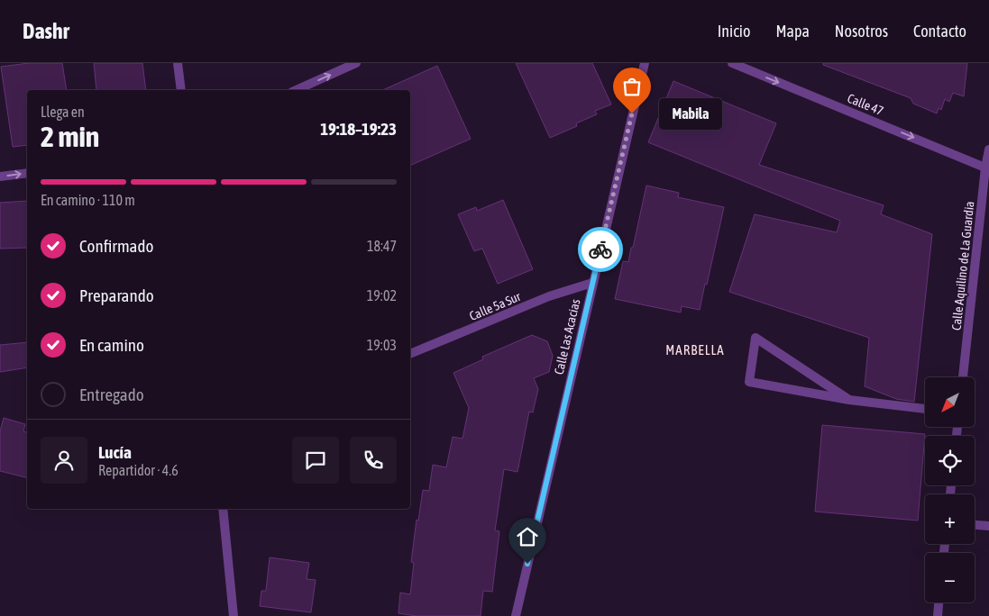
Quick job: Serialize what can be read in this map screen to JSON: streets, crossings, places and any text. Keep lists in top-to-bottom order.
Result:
{
  "streets": {
    "street": [
      "Calle 47",
      "Calle Aquilino de La Guardia",
      "Calle 5a Sur",
      "Calle Las Acacias"
    ]
  },
  "crossings": [
    ["Calle 47", "Calle Aquilino de La Guardia"],
    ["Calle 5a Sur", "Calle Las Acacias"]
  ],
  "one_way": ["Calle 47"],
  "districts": ["MARBELLA"],
  "places": ["Mabila"],
  "north": "bottom left",
  "page": {
    "header": "Dashr",
    "nav": [
      "Inicio",
      "Mapa",
      "Nosotros",
      "Contacto"
    ],
    "heading": ["2 min", "Llega en", "19:18–19:23"],
    "panel": ["Lucía", "Repartidor · 4.6"],
    "bubble": "Mabila",
    "bar": "En camino · 110 m",
    "list": [
      ["Confirmado", "18:47"],
      ["Preparando", "19:02"],
      ["En camino", "19:03"],
      "Entregado"
    ],
    "map_buttons": ["+", "−"]
  }
}
